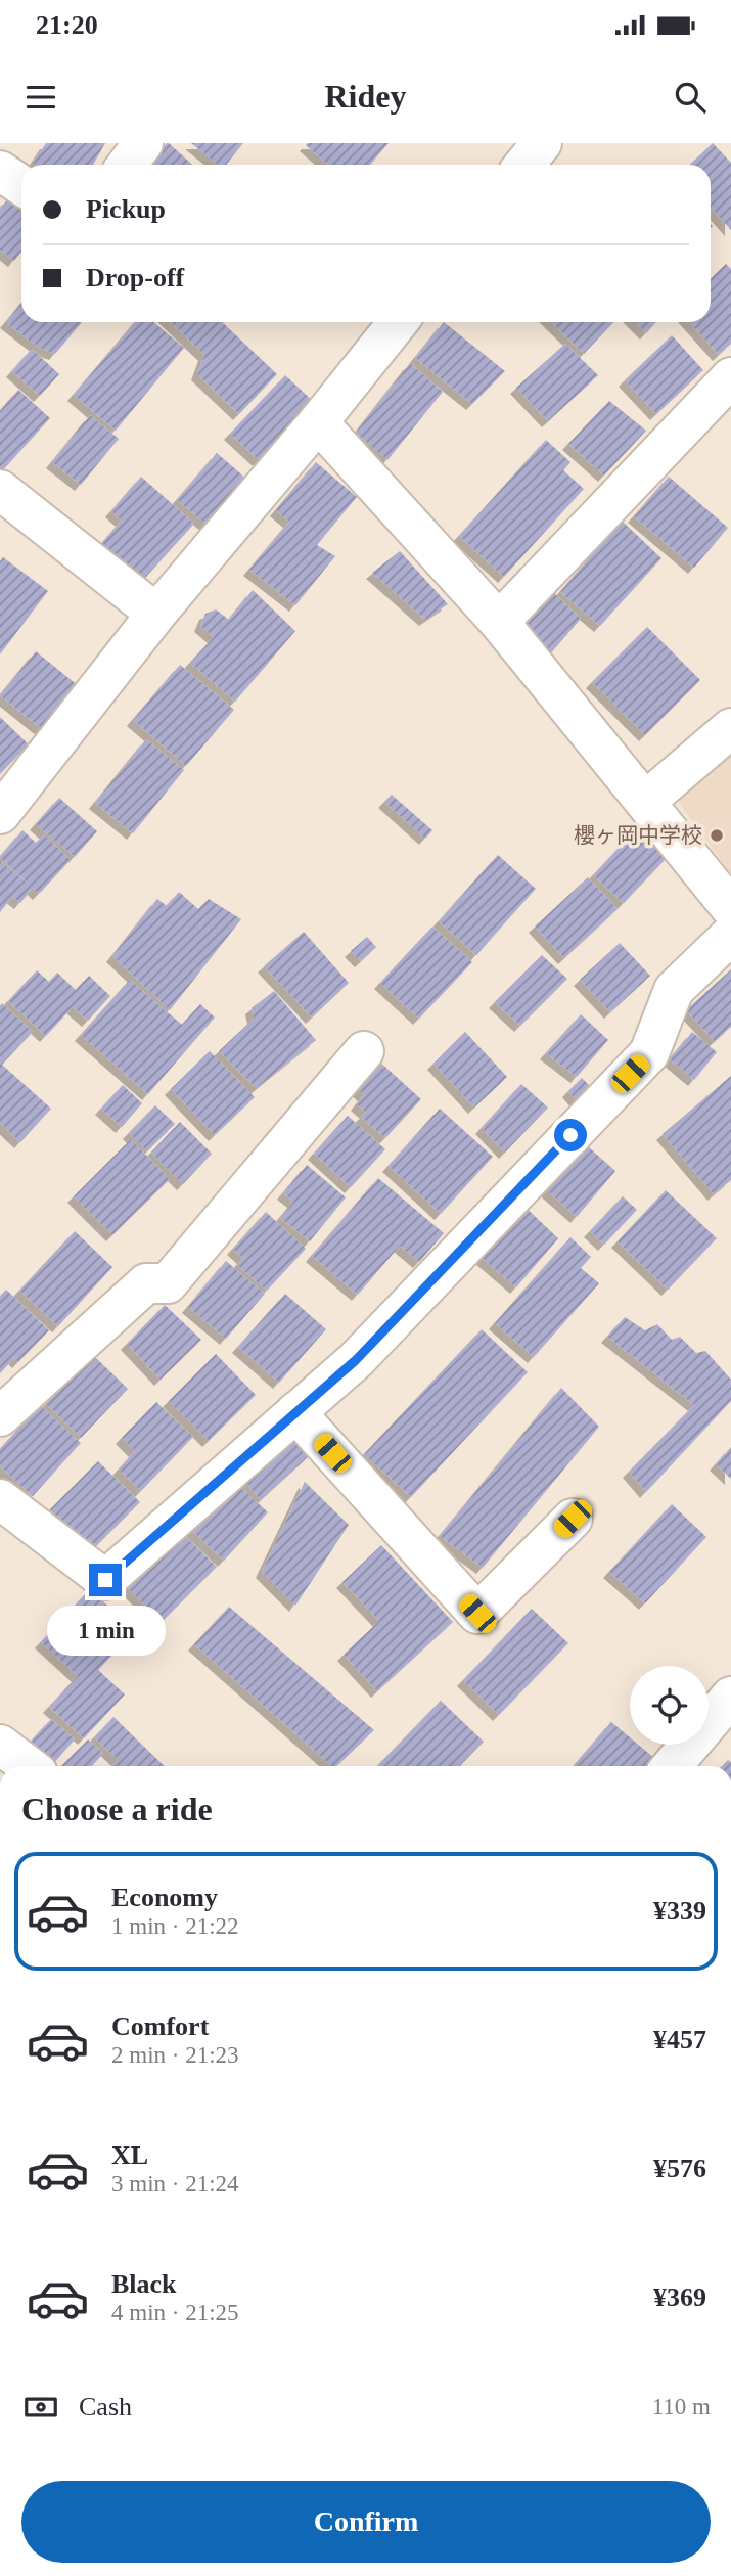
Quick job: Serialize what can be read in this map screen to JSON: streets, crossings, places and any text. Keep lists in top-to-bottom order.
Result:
{
  "places": ["櫻ヶ岡中学校"],
  "page": {
    "status": "21:20",
    "header": "Ridey",
    "banner": ["Pickup", "Drop-off"],
    "bubble": "1 min",
    "heading": "Choose a ride",
    "list": [
      {
        "name": "Economy",
        "note": "1 min · 21:22",
        "value": "¥339"
      },
      {
        "name": "Comfort",
        "note": "2 min · 21:23",
        "value": "¥457"
      },
      {
        "name": "XL",
        "note": "3 min · 21:24",
        "value": "¥576"
      },
      {
        "name": "Black",
        "note": "4 min · 21:25",
        "value": "¥369"
      }
    ],
    "pay": ["Cash", "110 m"],
    "buttons": "Confirm"
  }
}
